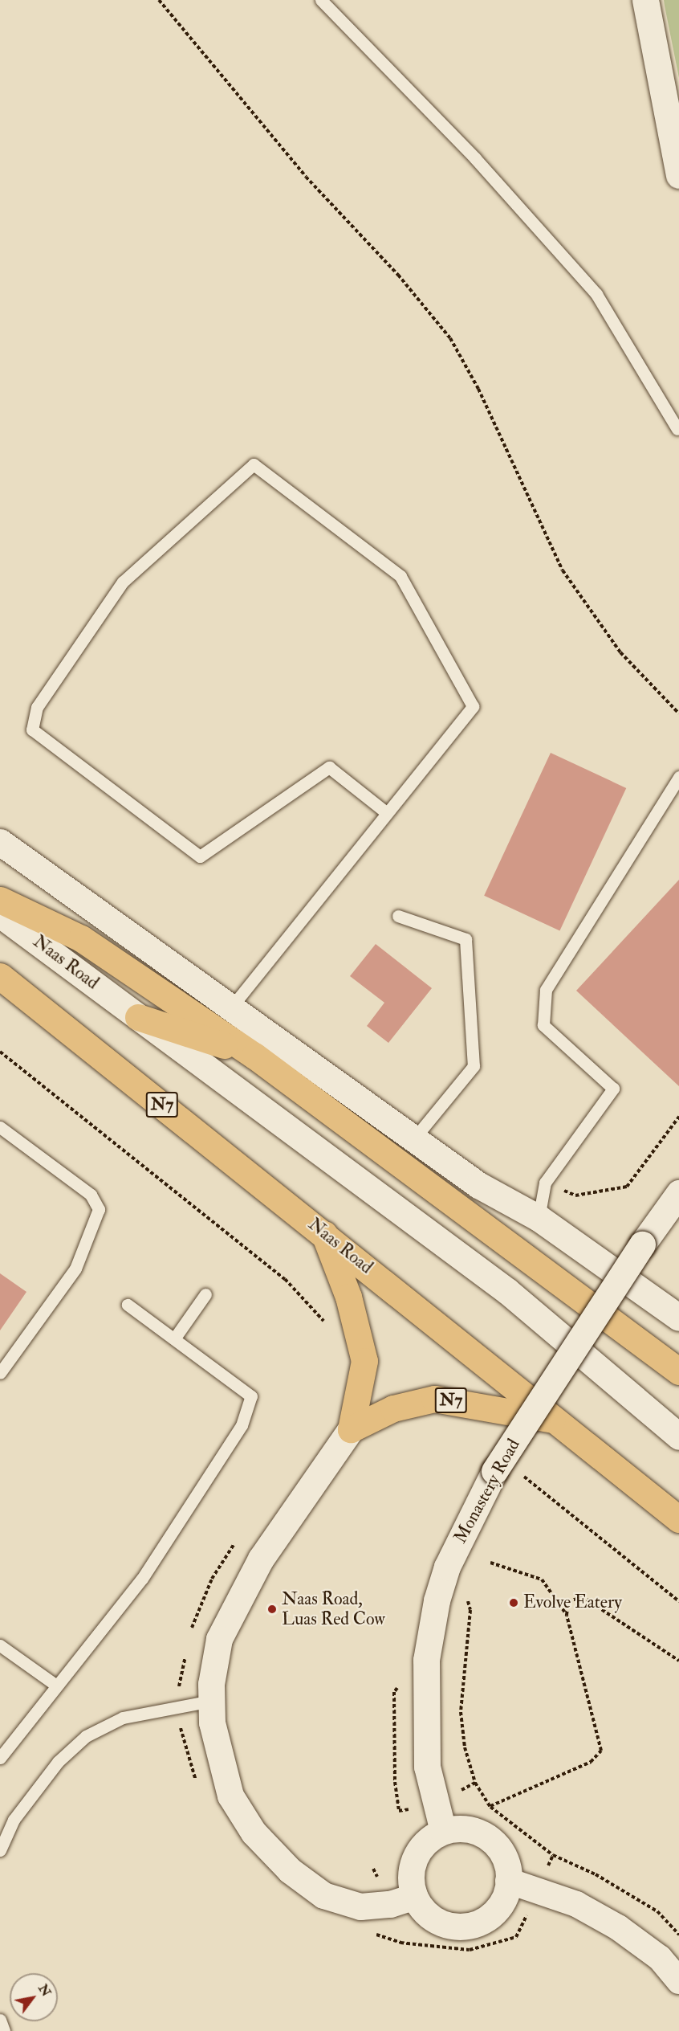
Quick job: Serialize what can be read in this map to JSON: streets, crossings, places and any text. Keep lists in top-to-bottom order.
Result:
{
  "streets": {
    "highway": ["Naas Road", "N7"],
    "street": ["Monastery Road"]
  },
  "crossings": [
    ["Naas Road", "N7"]
  ],
  "places": ["Evolve Eatery", "Naas Road, Luas Red Cow"],
  "north": "top right"
}
